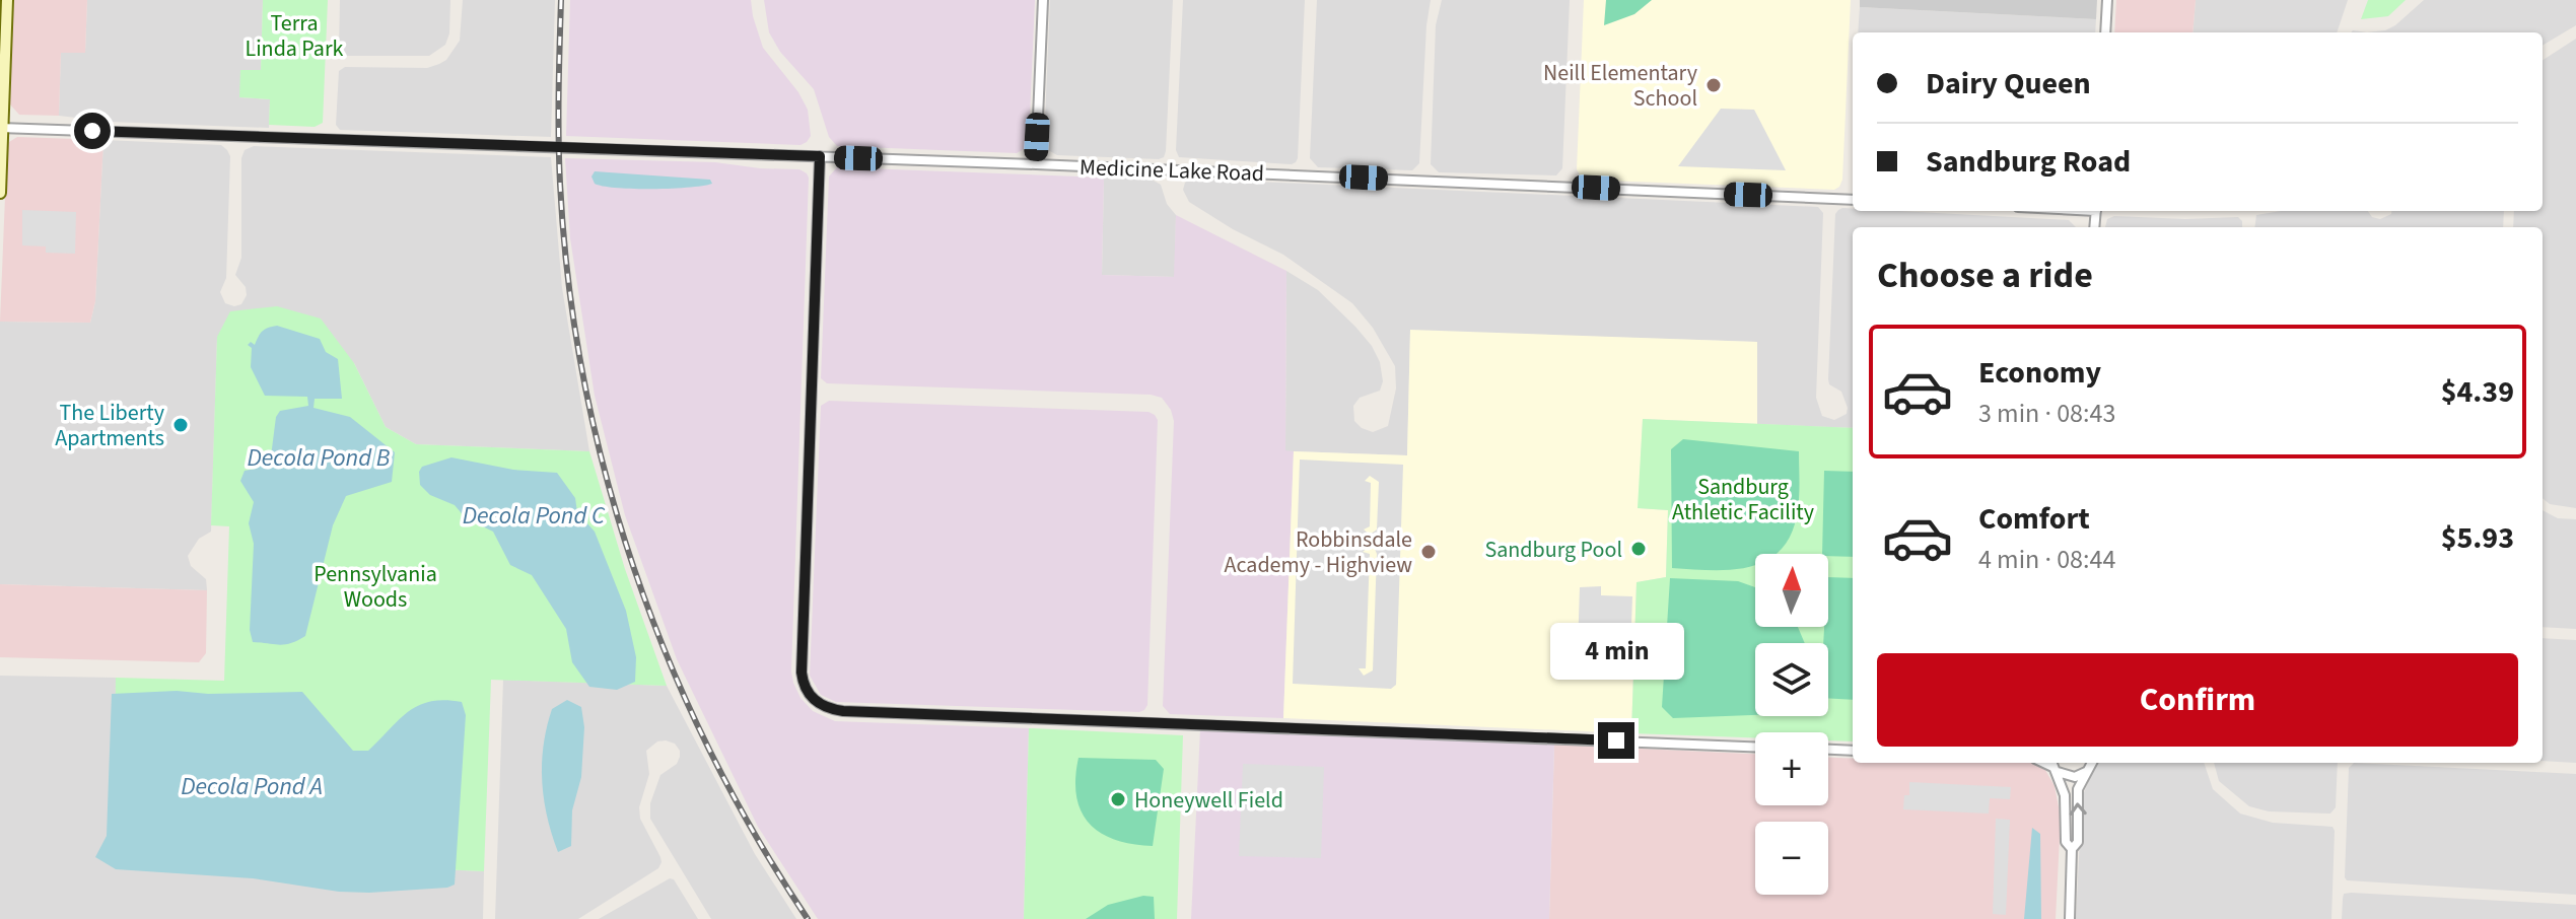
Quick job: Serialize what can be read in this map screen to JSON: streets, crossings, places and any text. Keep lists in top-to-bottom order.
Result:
{
  "streets": {
    "street": ["Medicine Lake Road"]
  },
  "water": ["Decola Pond B", "Decola Pond C", "Decola Pond A"],
  "parks": ["Terra Linda Park", "Sandburg Athletic Facility", "Pennsylvania Woods"],
  "places": [
    "Neill Elementary School",
    "The Liberty Apartments",
    "Sandburg Pool",
    "Robbinsdale Academy - Highview",
    "Honeywell Field"
  ],
  "north": "top",
  "page": {
    "banner": ["Dairy Queen", "Sandburg Road"],
    "heading": "Choose a ride",
    "list": [
      {
        "name": "Economy",
        "note": "3 min · 08:43",
        "value": "$4.39"
      },
      {
        "name": "Comfort",
        "note": "4 min · 08:44",
        "value": "$5.93"
      }
    ],
    "map_buttons": ["+", "−"],
    "bubble": "4 min",
    "buttons": "Confirm"
  }
}
